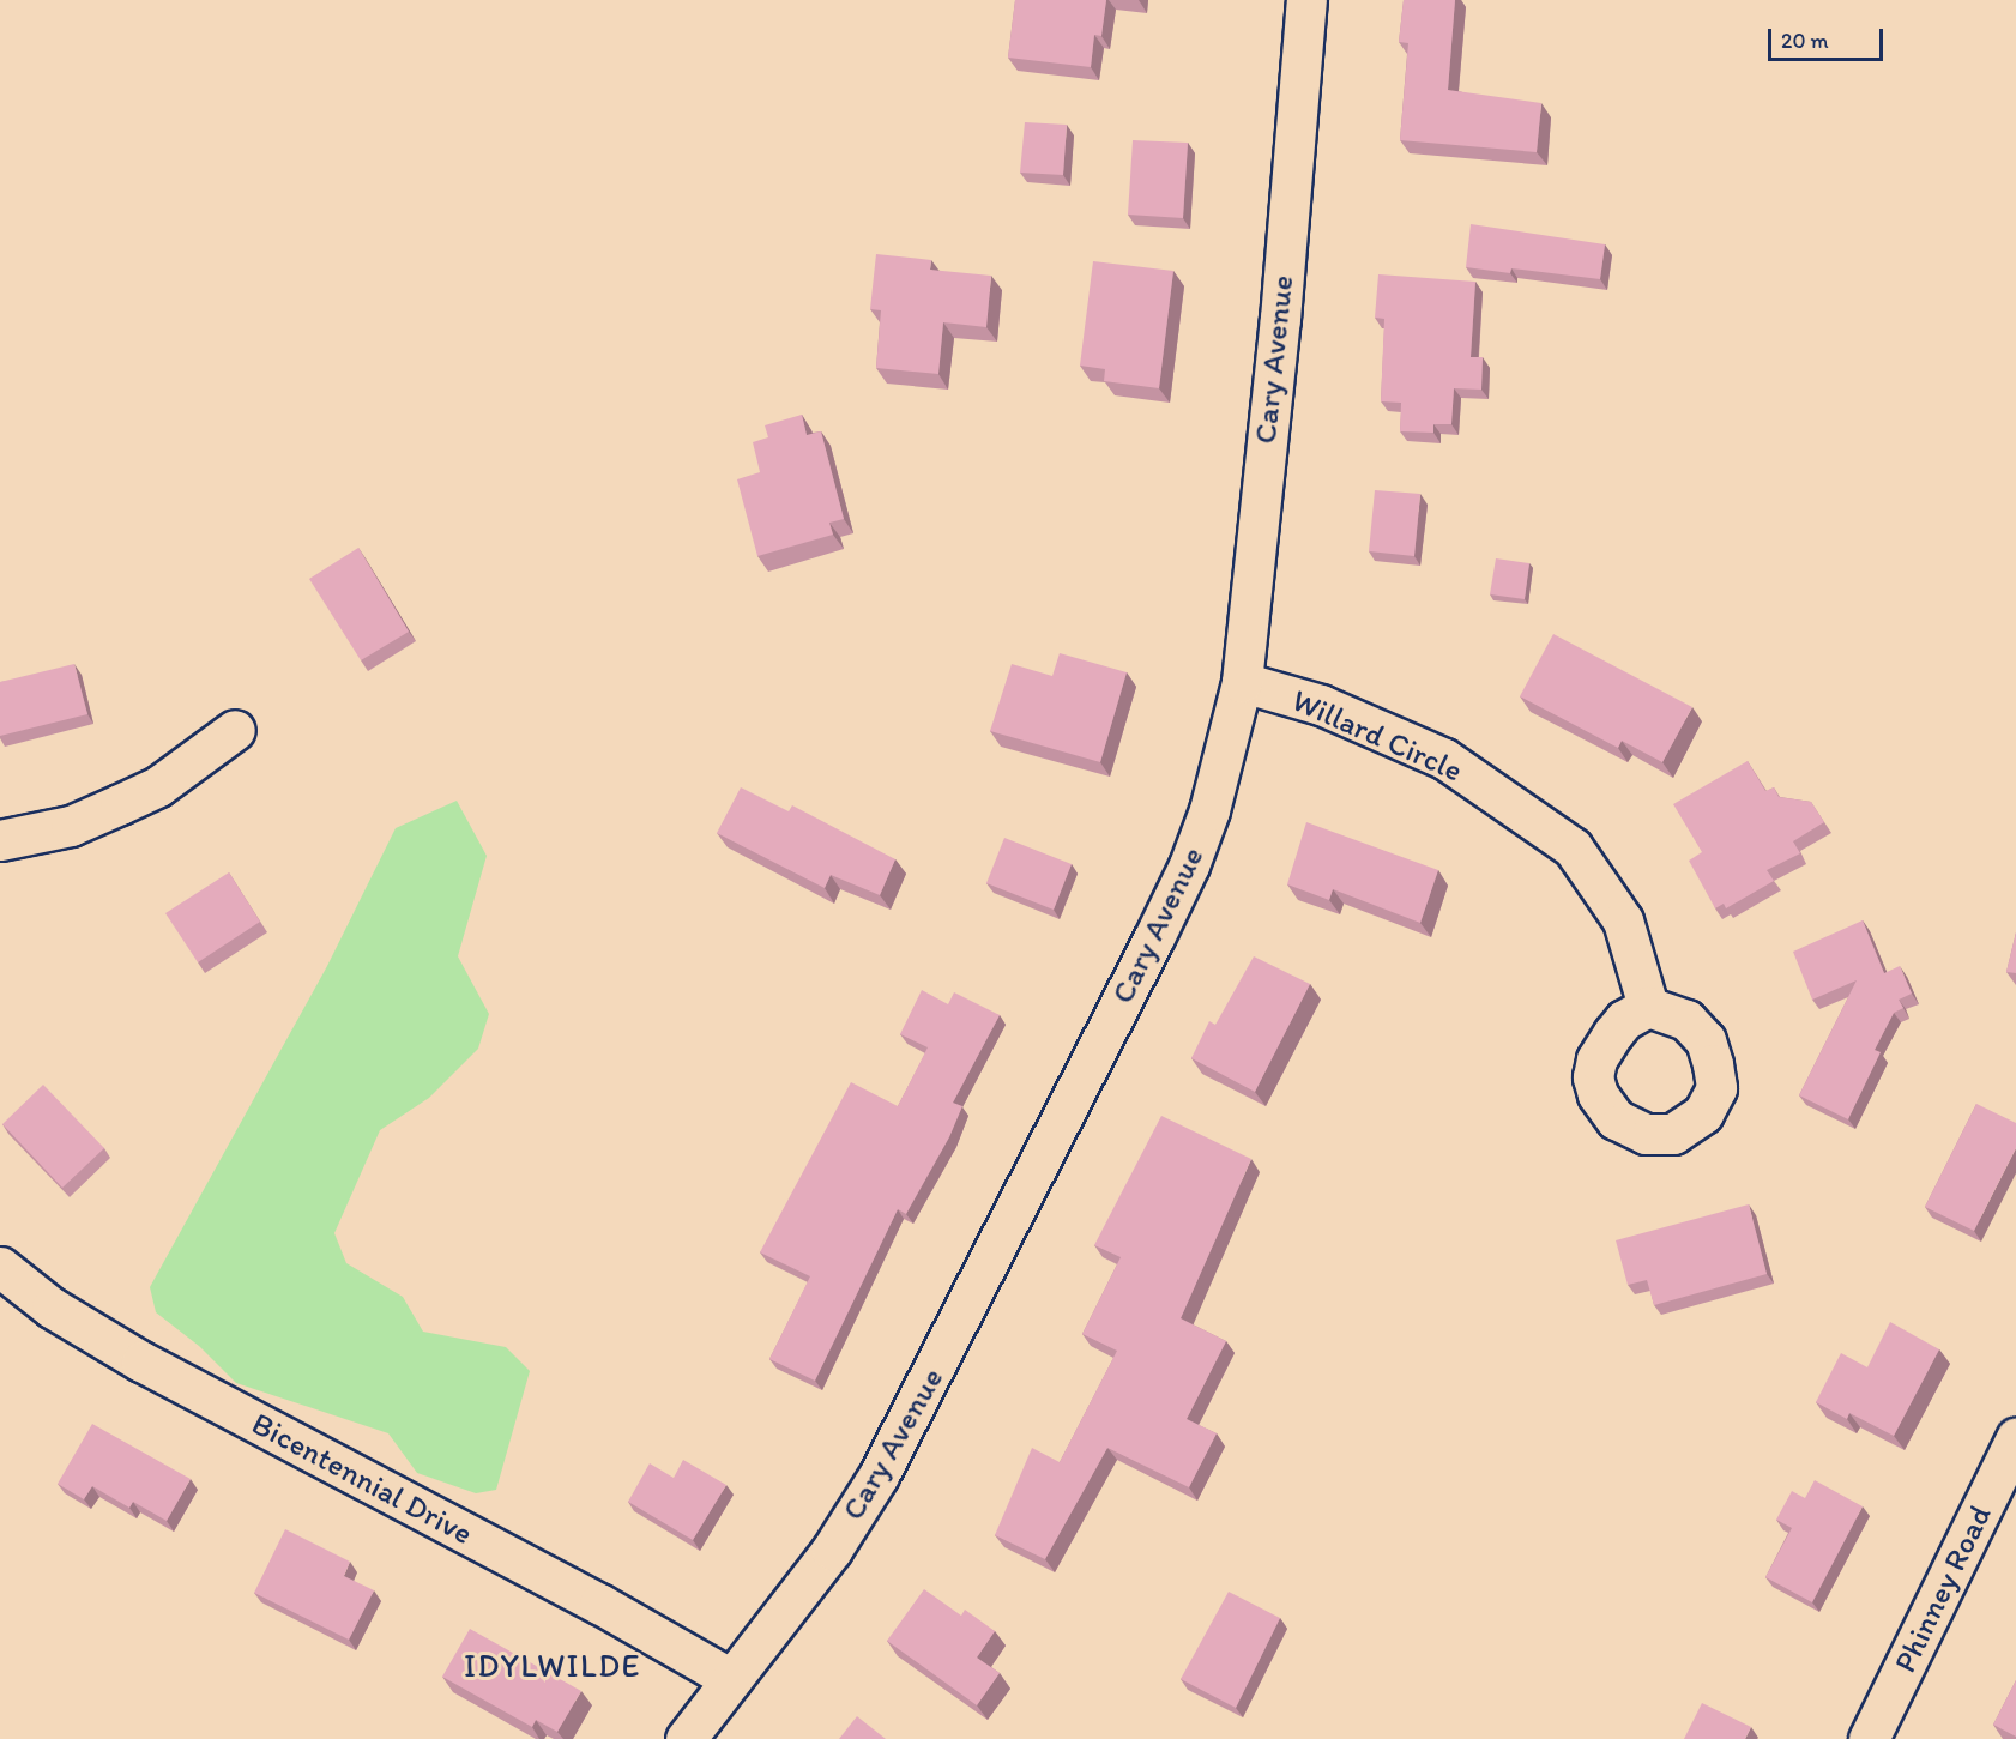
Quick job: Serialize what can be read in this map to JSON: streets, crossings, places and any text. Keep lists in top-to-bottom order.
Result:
{
  "streets": {
    "street": [
      "Cary Avenue",
      "Willard Circle",
      "Bicentennial Drive",
      "Phinney Road"
    ]
  },
  "crossings": [
    ["Cary Avenue", "Willard Circle"],
    ["Cary Avenue", "Bicentennial Drive"]
  ],
  "districts": ["IDYLWILDE"],
  "scale_bar": "20 m"
}
